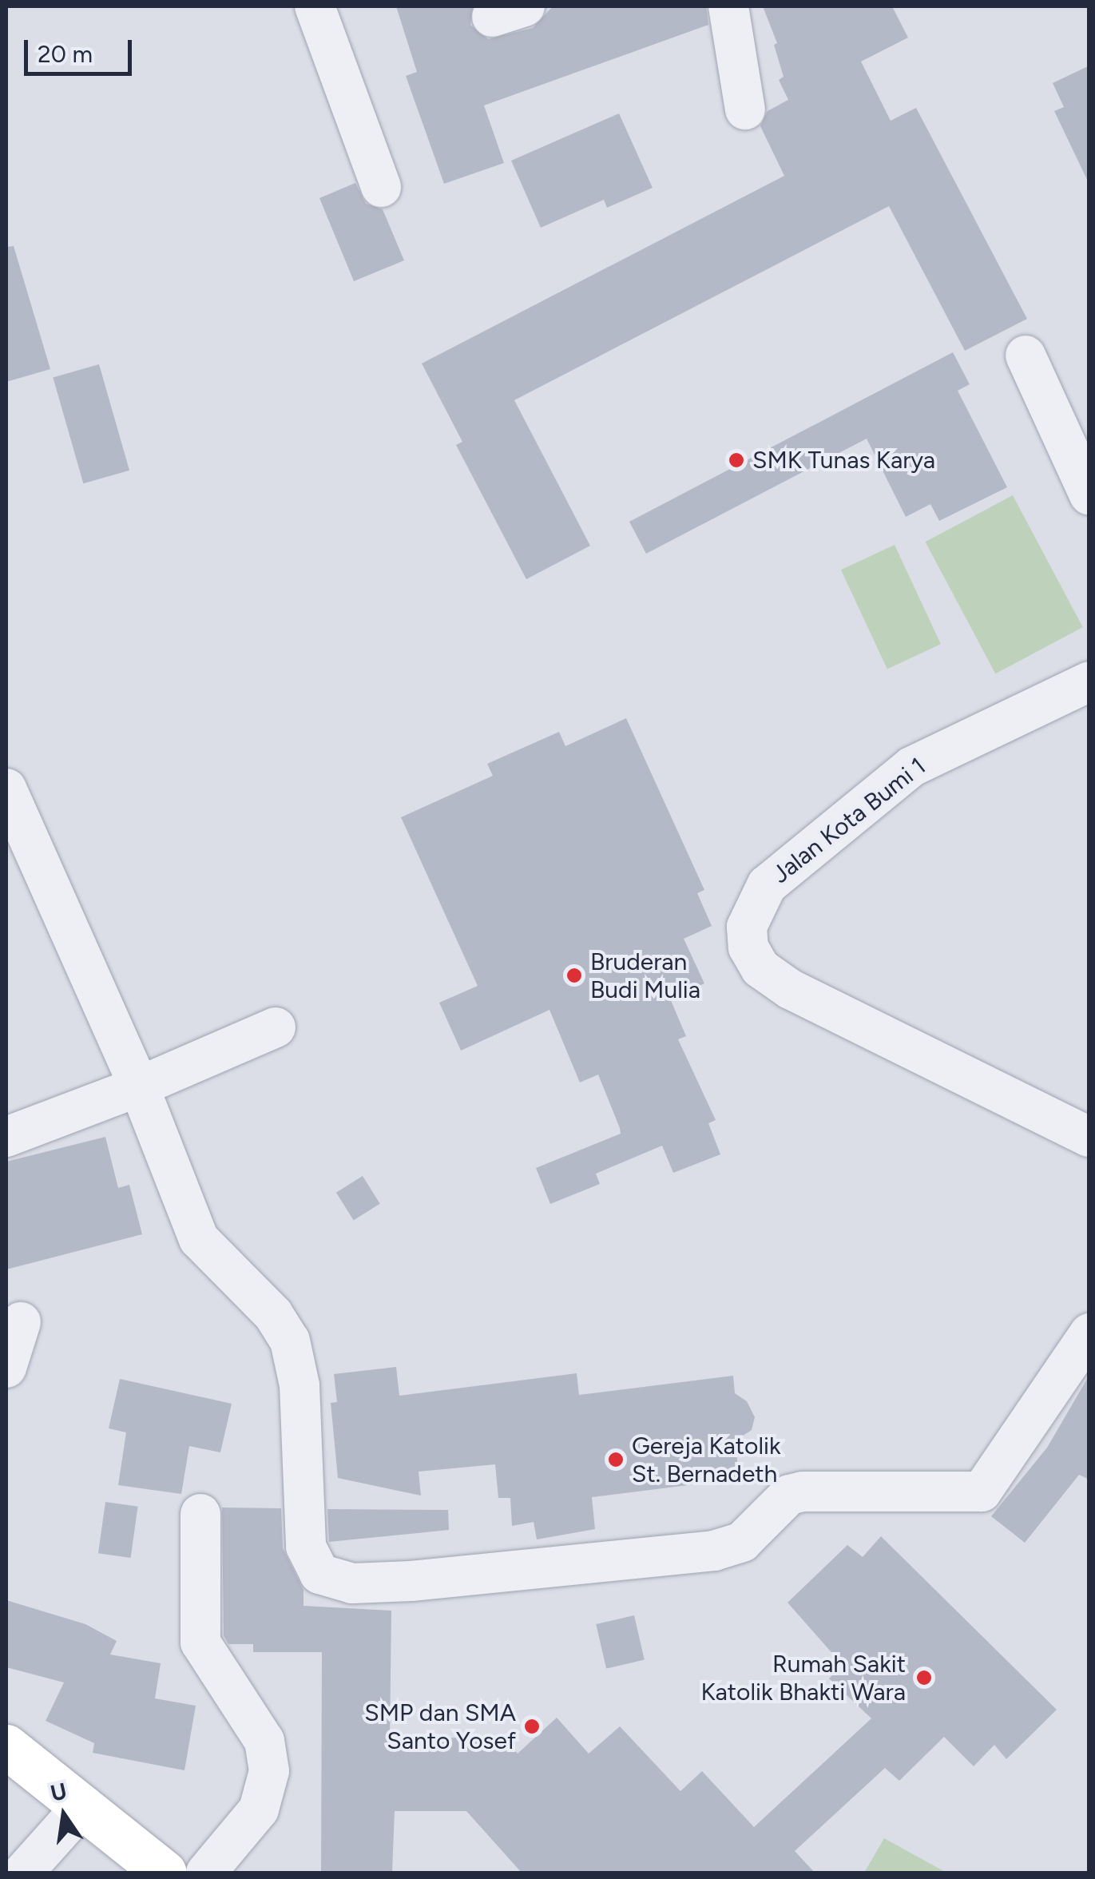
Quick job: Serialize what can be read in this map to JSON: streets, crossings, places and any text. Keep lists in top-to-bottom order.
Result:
{
  "streets": {
    "street": ["Jalan Kota Bumi 1"]
  },
  "places": [
    "SMK Tunas Karya",
    "Bruderan Budi Mulia",
    "Gereja Katolik St. Bernadeth",
    "Rumah Sakit Katolik Bhakti Wara",
    "SMP dan SMA Santo Yosef"
  ],
  "scale_bar": "20 m",
  "north": "top"
}
